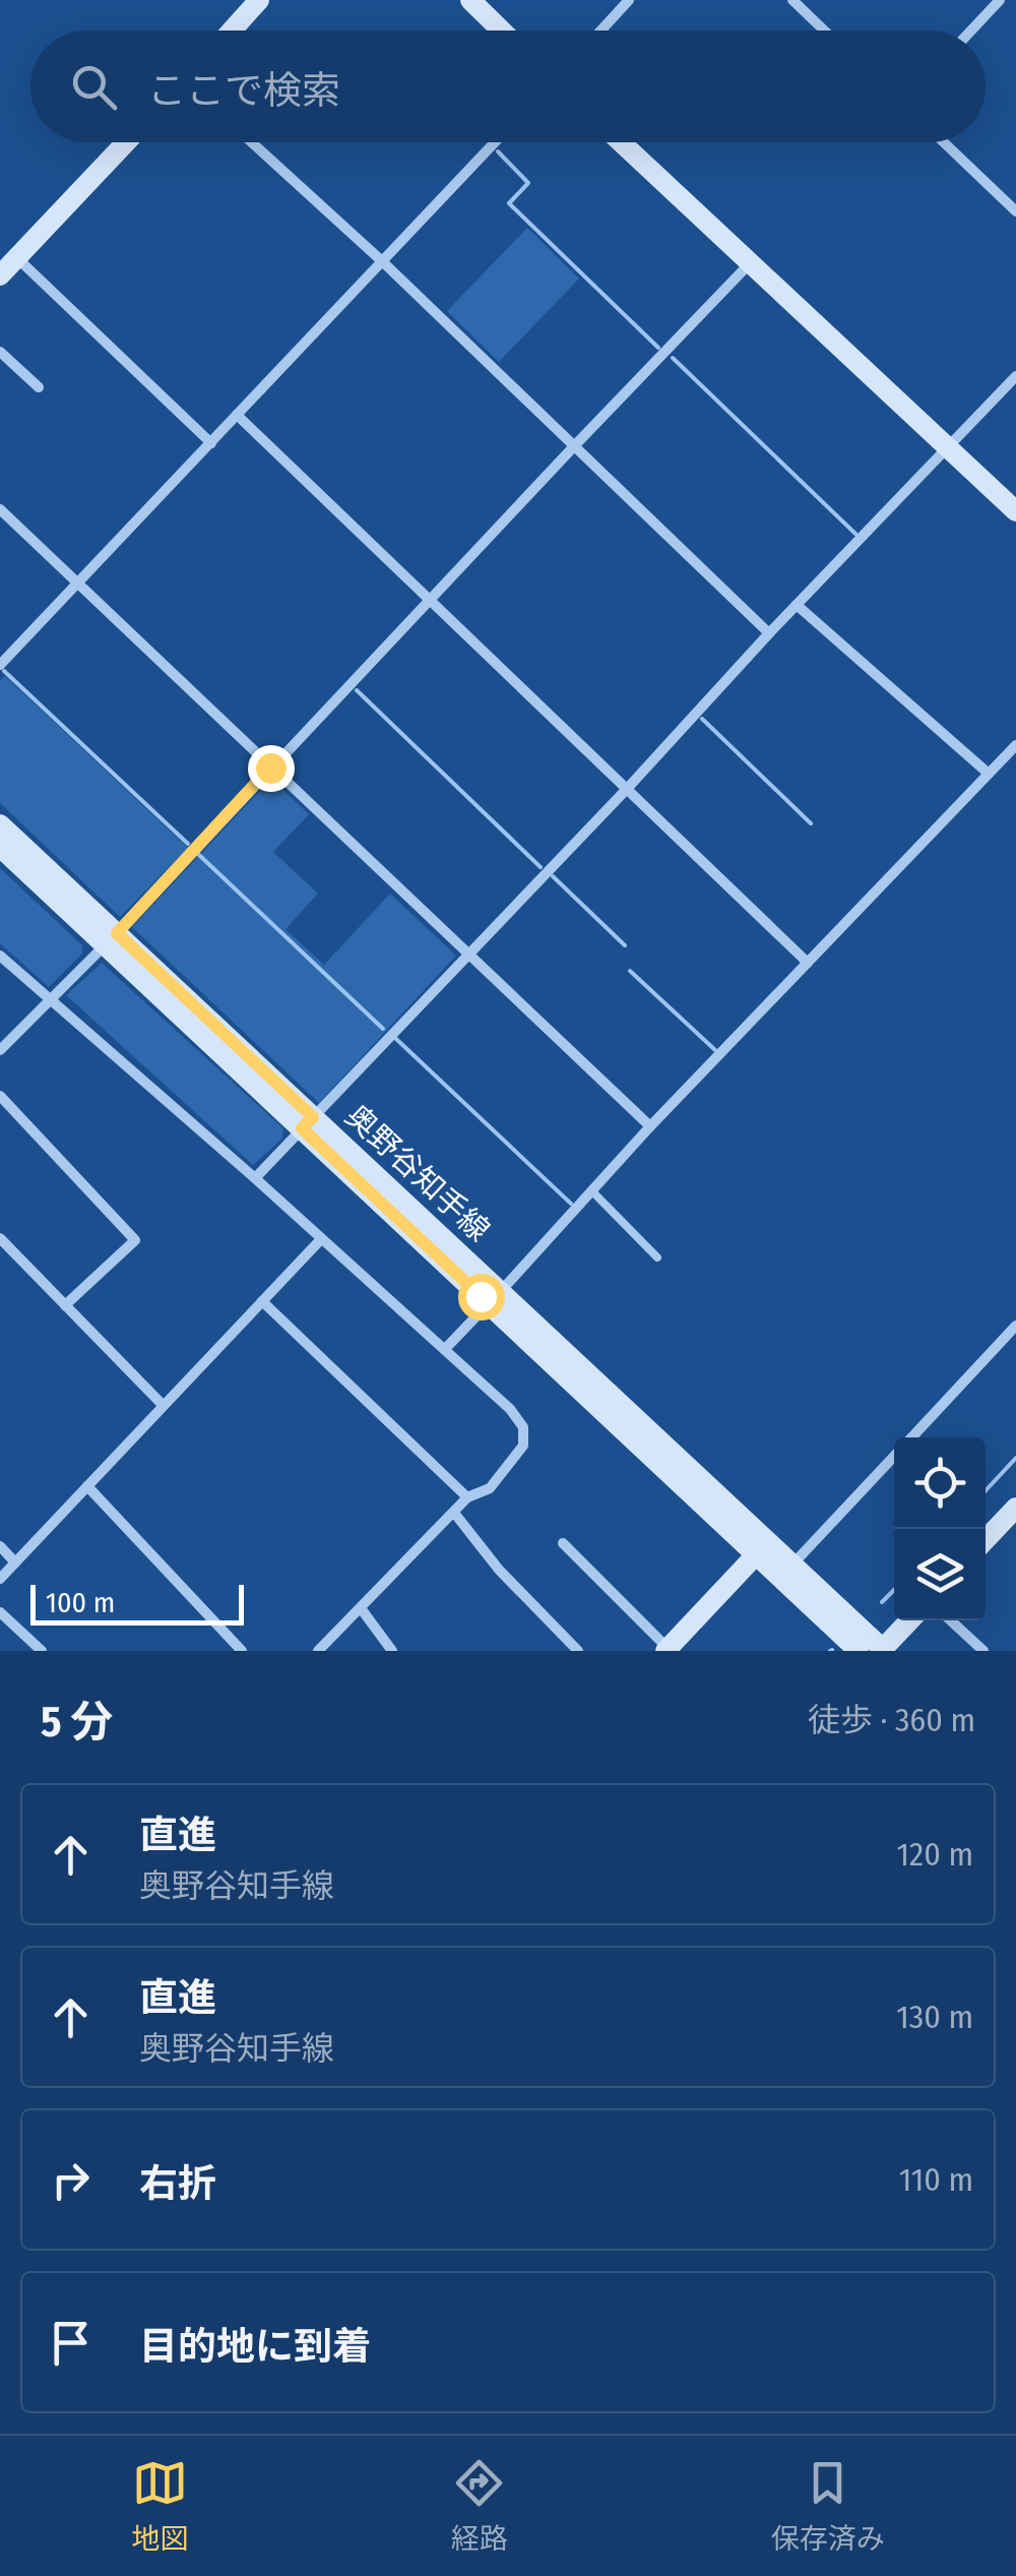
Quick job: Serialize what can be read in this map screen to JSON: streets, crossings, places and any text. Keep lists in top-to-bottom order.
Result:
{
  "streets": {
    "main road": ["奥野谷知手線"]
  },
  "scale_bar": "100 m",
  "page": {
    "search": "ここで検索",
    "scale": "100 m",
    "heading": ["5 分", "徒歩 · 360 m"],
    "list": [
      ["直進", "奥野谷知手線", "120 m"],
      ["直進", "奥野谷知手線", "130 m"],
      ["右折", "110 m"],
      "目的地に到着"
    ],
    "nav": ["地図", "経路", "保存済み"]
  }
}
